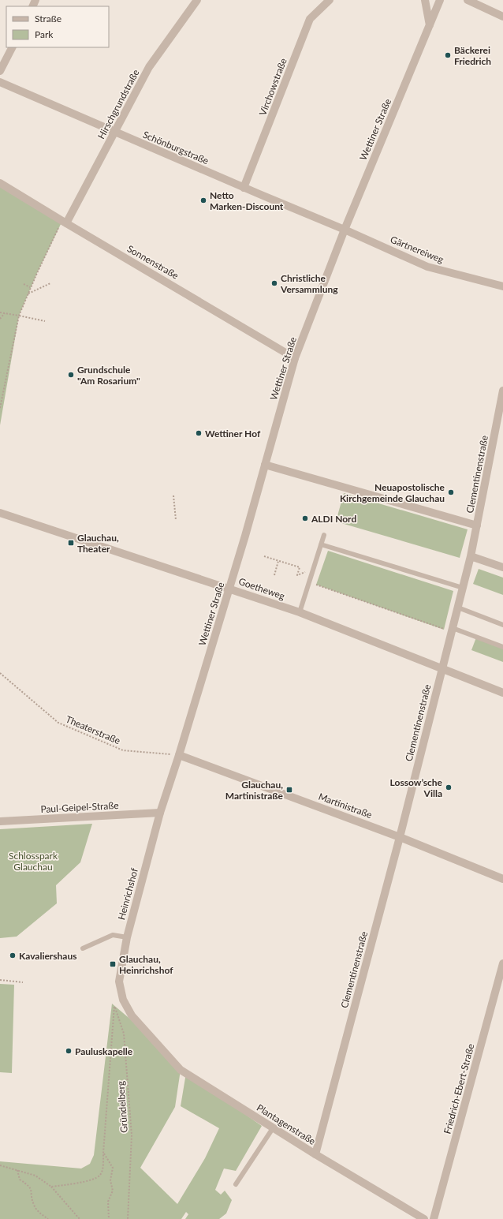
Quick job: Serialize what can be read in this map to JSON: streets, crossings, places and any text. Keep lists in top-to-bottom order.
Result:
{
  "streets": {
    "street": [
      "Virchowstraße",
      "Hirschgrundstraße",
      "Wettiner Straße",
      "Schönburgstraße",
      "Gärtnereiweg",
      "Sonnenstraße",
      "Clementinenstraße",
      "Goetheweg",
      "Martinistraße",
      "Paul-Geipel-Straße",
      "Heinrichshof",
      "Friedrich-Ebert-Straße",
      "Plantagenstraße"
    ],
    "path": ["Theaterstraße", "Gründelberg"]
  },
  "crossings": [
    ["Virchowstraße", "Schönburgstraße"],
    ["Hirschgrundstraße", "Schönburgstraße"],
    ["Hirschgrundstraße", "Sonnenstraße"],
    ["Wettiner Straße", "Schönburgstraße"],
    ["Wettiner Straße", "Gärtnereiweg"],
    ["Wettiner Straße", "Sonnenstraße"],
    ["Wettiner Straße", "Goetheweg"],
    ["Wettiner Straße", "Theaterstraße"],
    ["Wettiner Straße", "Martinistraße"],
    ["Wettiner Straße", "Heinrichshof"],
    ["Schönburgstraße", "Gärtnereiweg"],
    ["Clementinenstraße", "Goetheweg"],
    ["Clementinenstraße", "Martinistraße"],
    ["Clementinenstraße", "Plantagenstraße"],
    ["Theaterstraße", "Martinistraße"],
    ["Theaterstraße", "Heinrichshof"],
    ["Martinistraße", "Heinrichshof"],
    ["Paul-Geipel-Straße", "Heinrichshof"],
    ["Heinrichshof", "Plantagenstraße"]
  ],
  "parks": ["Schlosspark Glauchau"],
  "places": {
    "other": [
      "Bäckerei Friedrich",
      "Netto Marken-Discount",
      "Christliche Versammlung",
      "Grundschule \"Am Rosarium\"",
      "Wettiner Hof",
      "Neuapostolische Kirchgemeinde Glauchau",
      "ALDI Nord",
      "Lossow’sche Villa",
      "Kavaliershaus",
      "Pauluskapelle"
    ],
    "transit": ["Glauchau, Theater", "Glauchau, Martinistraße", "Glauchau, Heinrichshof"]
  },
  "legend": ["Straße", "Park"]
}
